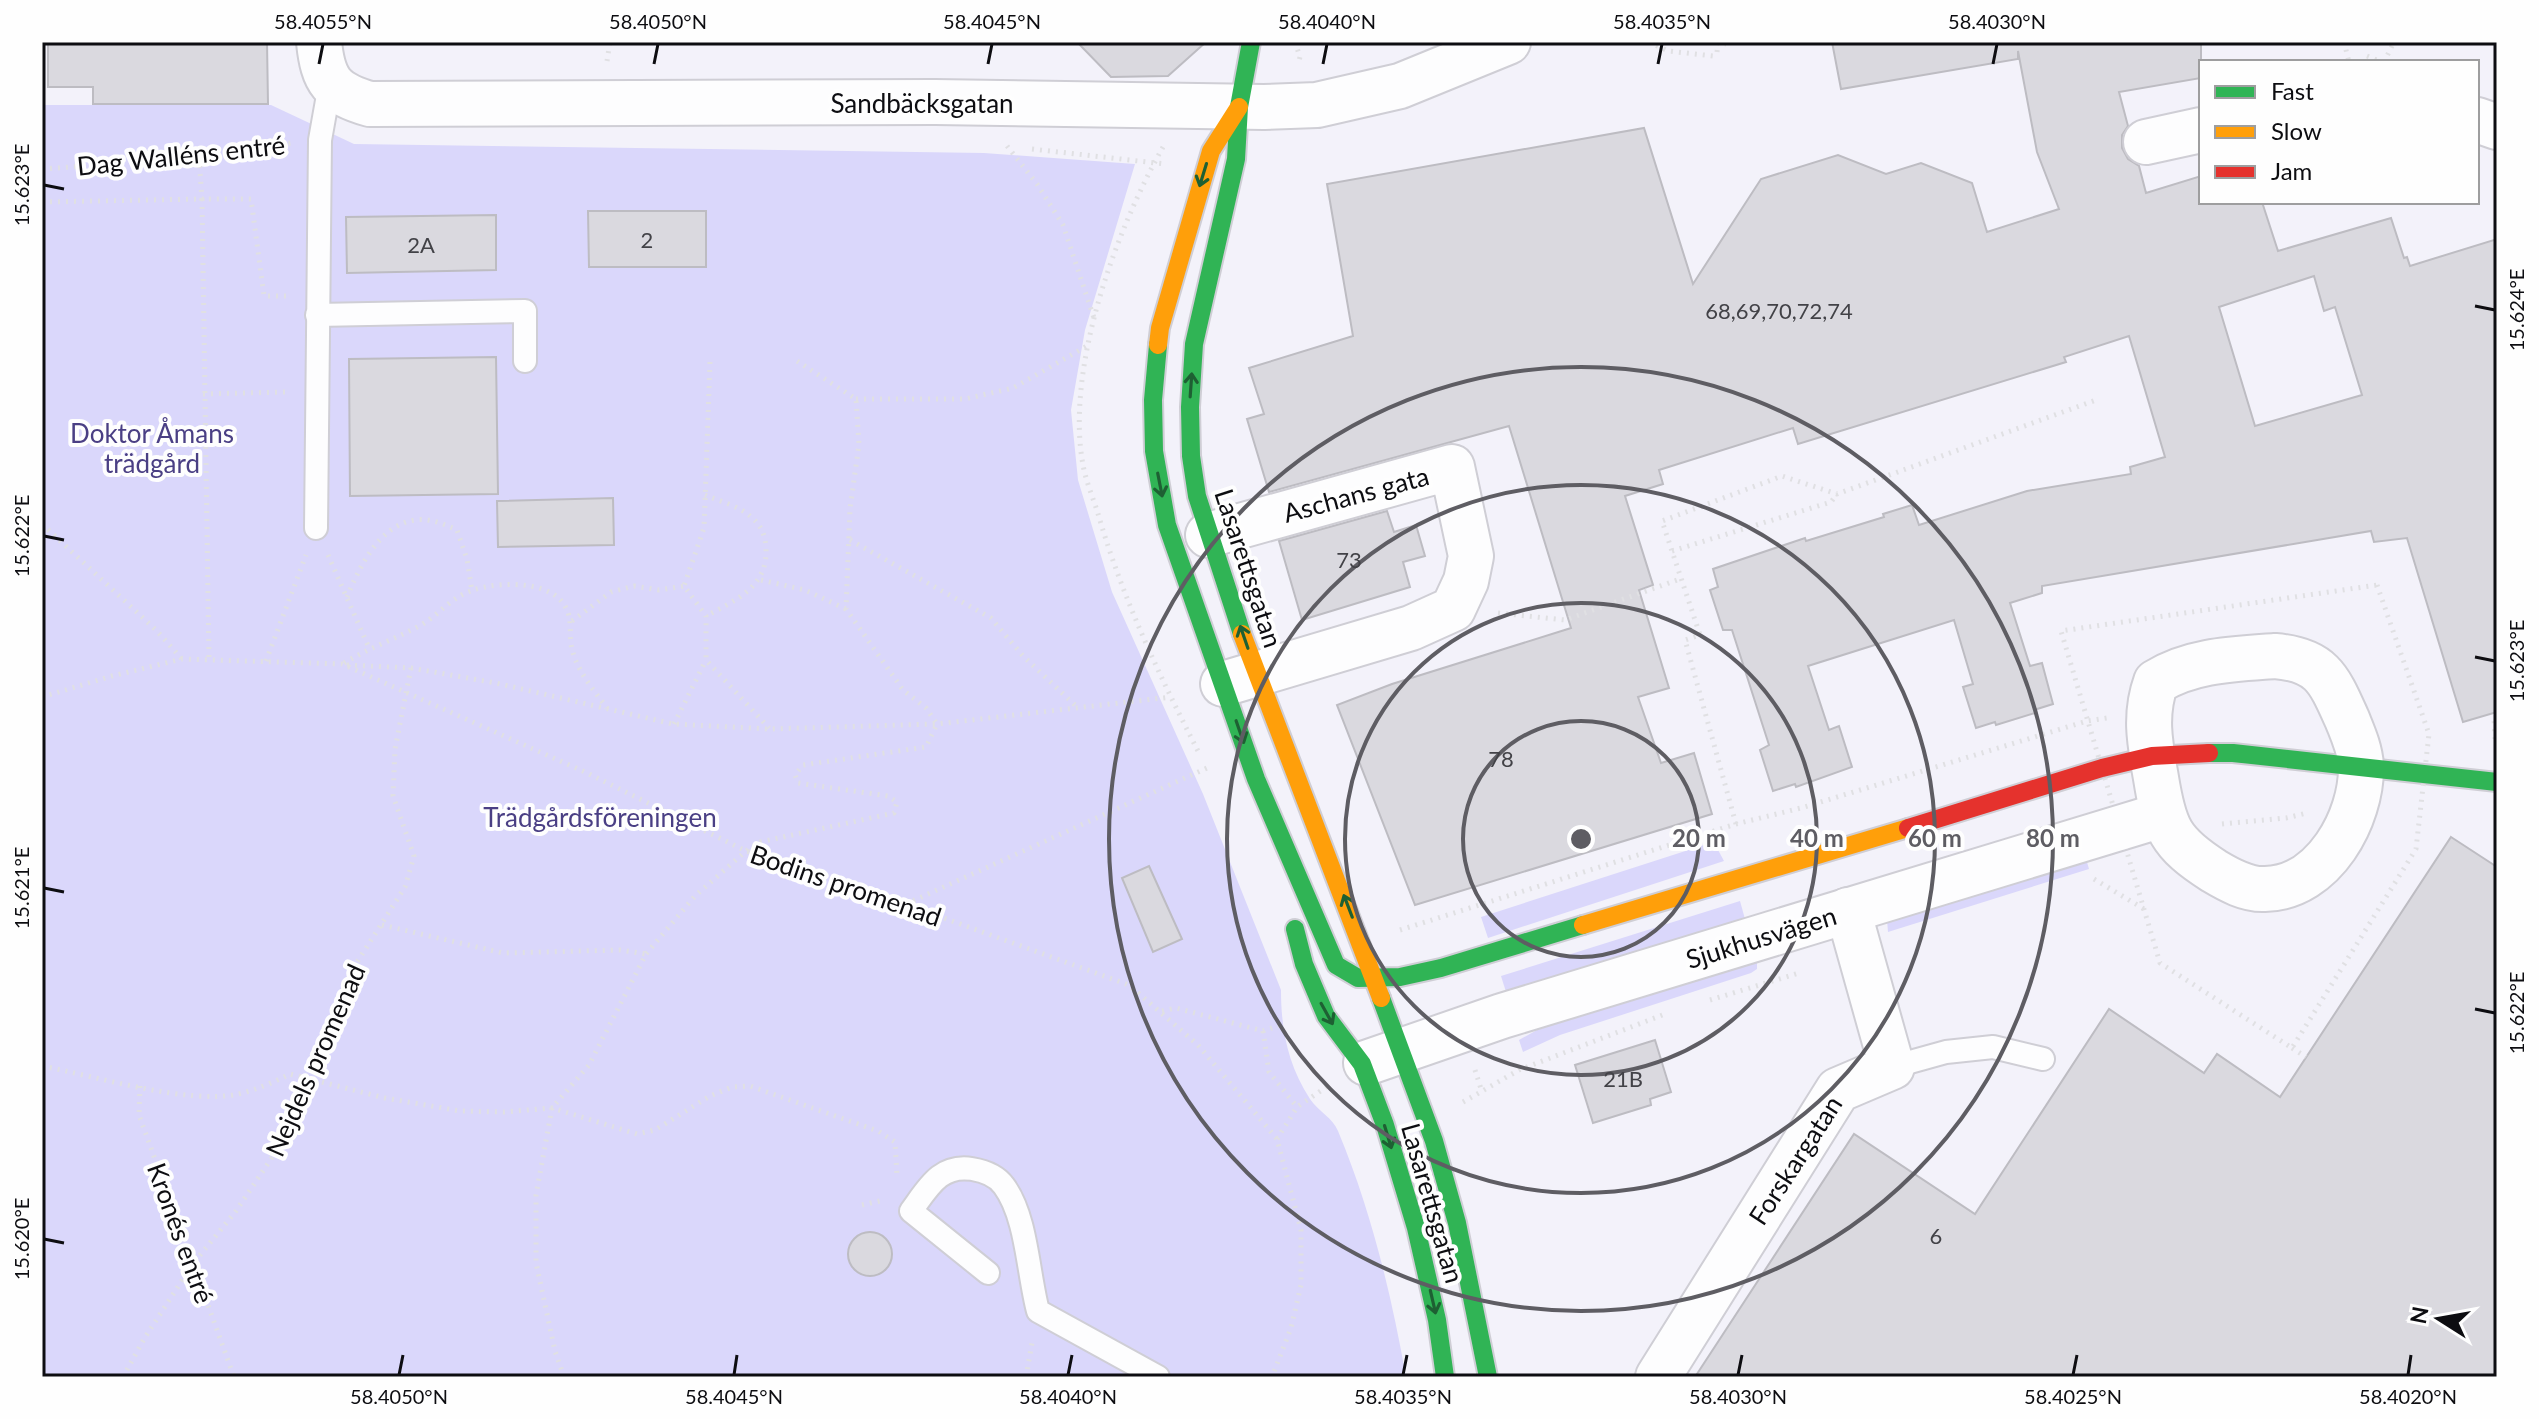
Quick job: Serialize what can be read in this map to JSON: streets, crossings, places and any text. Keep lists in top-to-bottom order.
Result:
{
  "streets": {
    "main road": ["Lasarettsgatan"],
    "street": [
      "Sandbäcksgatan",
      "Aschans gata",
      "Sjukhusvägen",
      "Forskargatan"
    ],
    "path": [
      "Dag Walléns entré",
      "Bodins promenad",
      "Nejdels promenad",
      "Kronés entré"
    ]
  },
  "crossings": [
    ["Sandbäcksgatan", "Lasarettsgatan"],
    ["Aschans gata", "Lasarettsgatan"],
    ["Lasarettsgatan", "Sjukhusvägen"],
    ["Bodins promenad", "Nejdels promenad"],
    ["Nejdels promenad", "Kronés entré"]
  ],
  "parks": ["Doktor Åmans trädgård", "Trädgårdsföreningen"],
  "house_numbers": [
    "2",
    "2A",
    "68,69,70,72,74",
    "73",
    "78",
    "21B",
    "6"
  ],
  "legend": ["Fast", "Slow", "Jam"],
  "north": "left",
  "coordinates": [
    "58.4055°N",
    "58.4050°N",
    "58.4045°N",
    "58.4040°N",
    "58.4035°N",
    "58.4030°N",
    "15.623°E",
    "15.624°E",
    "15.622°E",
    "15.621°E",
    "15.620°E",
    "58.4025°N",
    "58.4020°N"
  ],
  "rings": [
    "20 m",
    "40 m",
    "60 m",
    "80 m"
  ]
}
